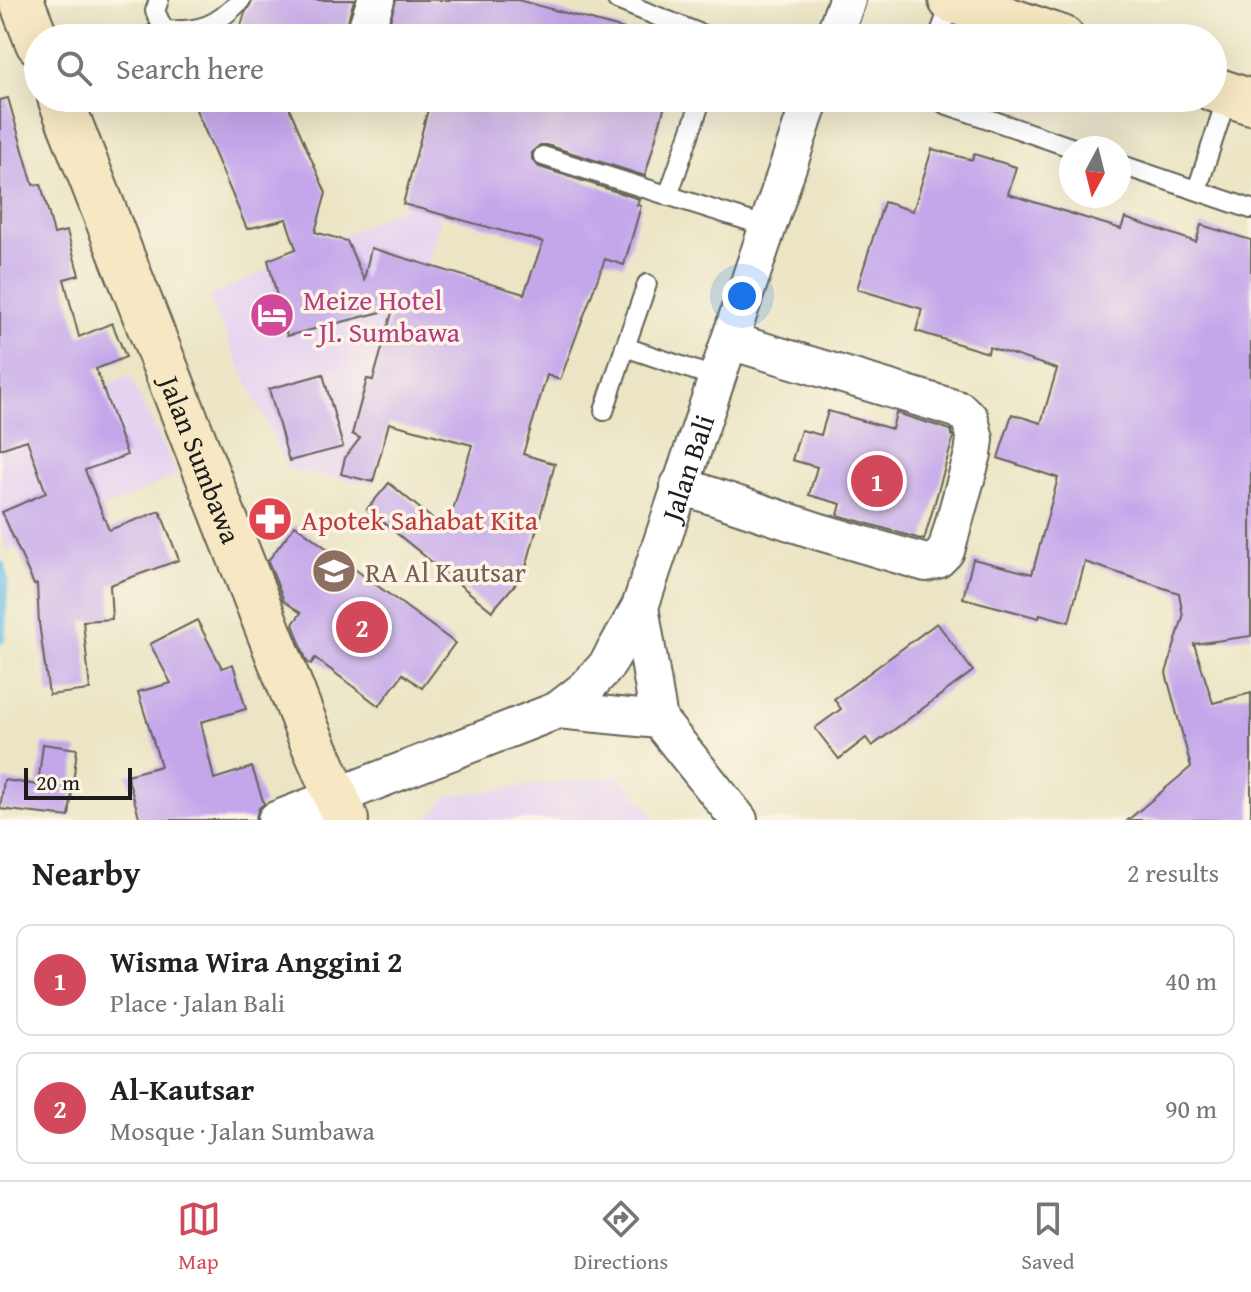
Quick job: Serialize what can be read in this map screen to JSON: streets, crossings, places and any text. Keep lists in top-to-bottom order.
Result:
{
  "streets": {
    "street": ["Jalan Sumbawa", "Jalan Bali"]
  },
  "places": {
    "hotel": ["Meize Hotel - Jl. Sumbawa"],
    "pharmacy": ["Apotek Sahabat Kita"],
    "school or university": ["RA Al Kautsar"]
  },
  "scale_bar": "20 m",
  "north": "bottom",
  "page": {
    "search": "Search here",
    "pins": ["1", "2"],
    "scale": "20 m",
    "heading": ["Nearby", "2 results"],
    "list": [
      {
        "mark": "1",
        "name": "Wisma Wira Anggini 2",
        "note": "Place · Jalan Bali",
        "value": "40 m"
      },
      {
        "mark": "2",
        "name": "Al-Kautsar",
        "note": "Mosque · Jalan Sumbawa",
        "value": "90 m"
      }
    ],
    "nav": ["Map", "Directions", "Saved"]
  }
}
